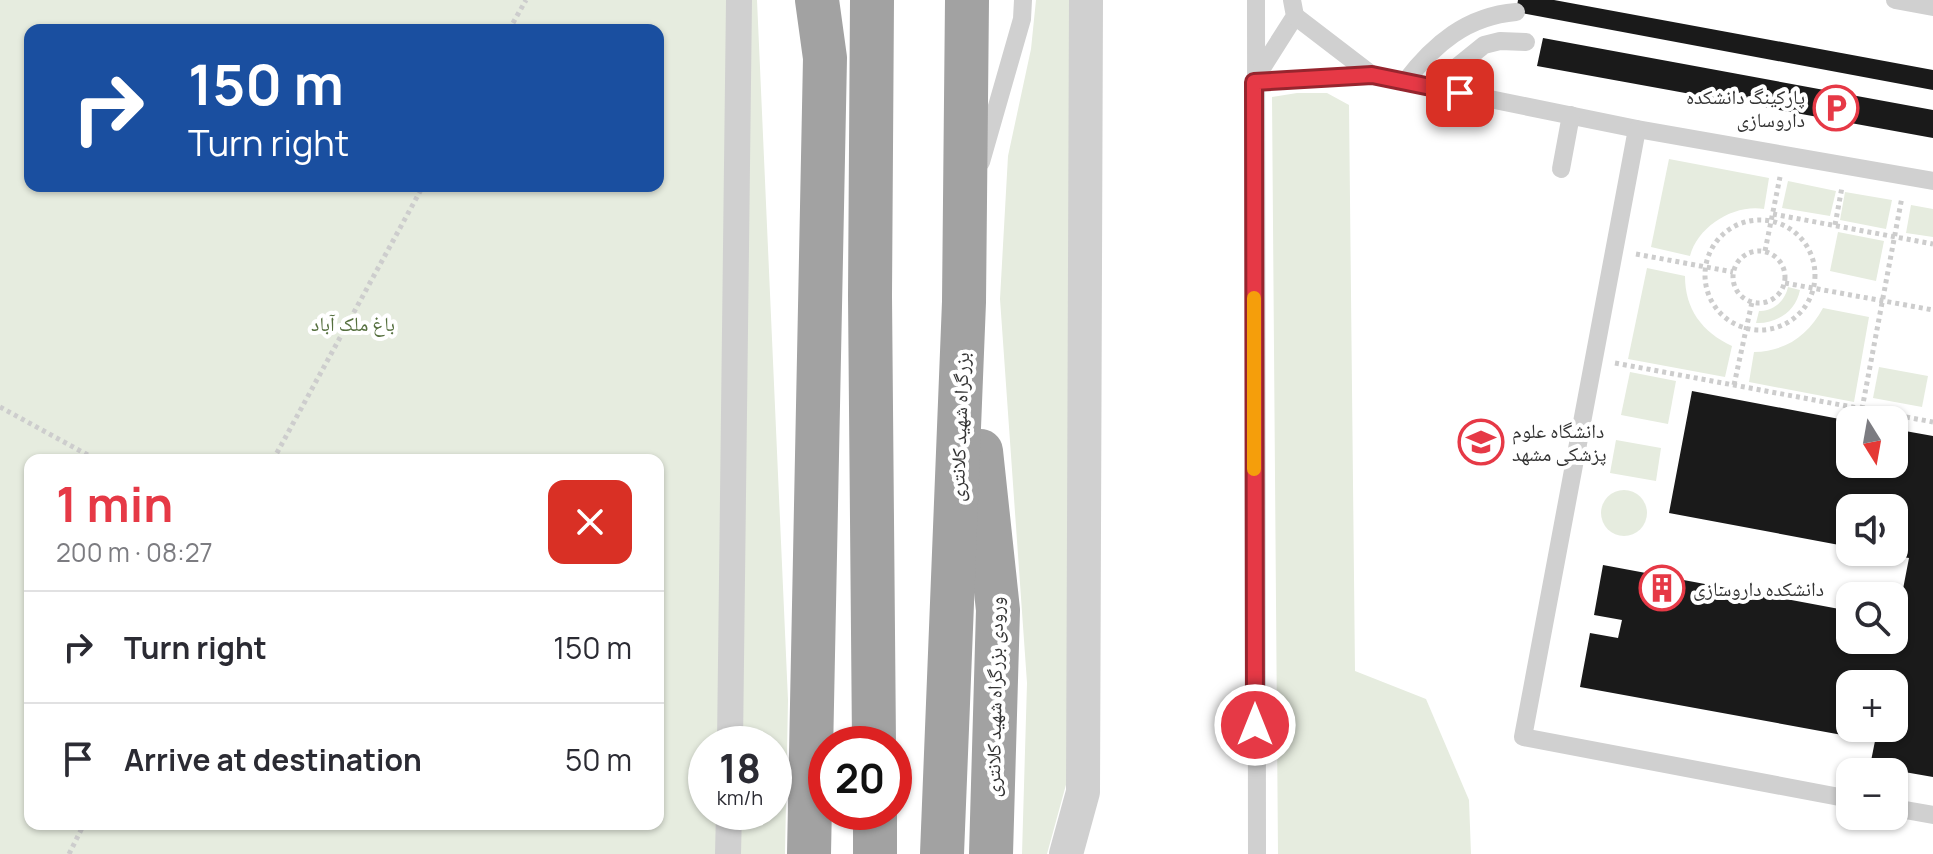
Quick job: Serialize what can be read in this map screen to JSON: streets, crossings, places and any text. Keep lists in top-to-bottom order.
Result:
{
  "streets": {
    "highway": ["بزرگراه شهید کلانتری", "ورودی بزرگراه شهید کلانتری"]
  },
  "crossings": [
    ["بزرگراه شهید کلانتری", "ورودی بزرگراه شهید کلانتری"]
  ],
  "parks": ["باغ ملک آباد"],
  "places": {
    "parking": ["پارکینگ دانشکده داروسازی"],
    "school or university": ["دانشگاه علوم پزشکی مشهد"],
    "building": ["دانشکده داروسازی"]
  },
  "north": "bottom",
  "page": {
    "turn": ["150 m", "Turn right"],
    "map_buttons": ["+", "−"],
    "heading": ["1 min", "200 m · 08:27"],
    "list": [
      {
        "name": "Turn right",
        "value": "150 m"
      },
      {
        "name": "Arrive at destination",
        "value": "50 m"
      }
    ],
    "speed": "18 km/h",
    "limit": "20"
  }
}
